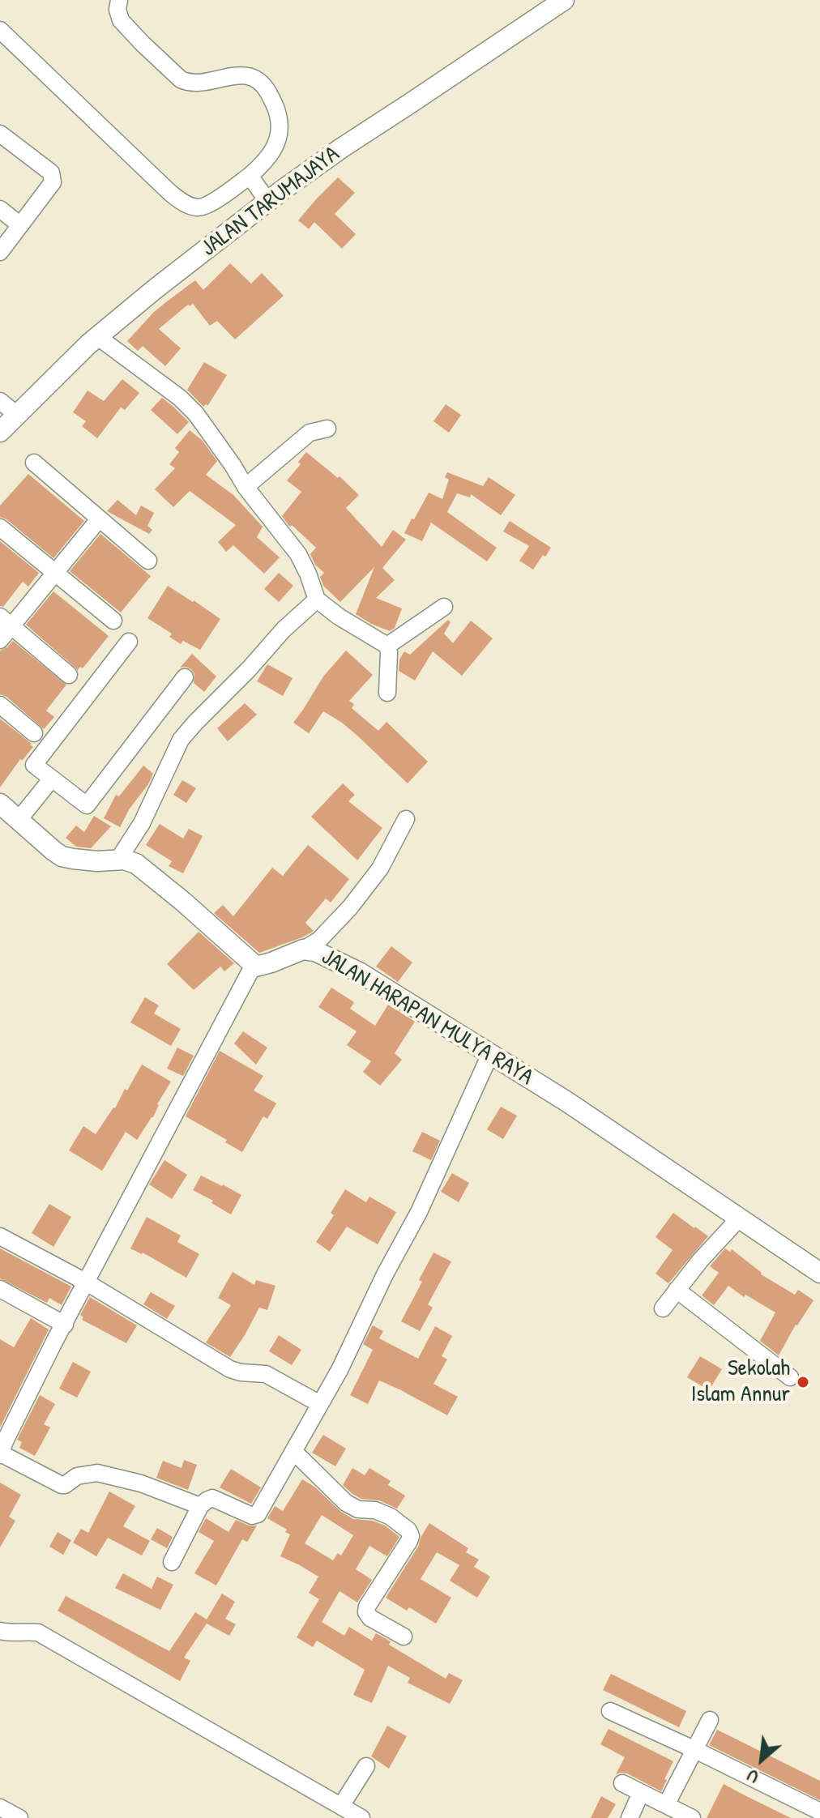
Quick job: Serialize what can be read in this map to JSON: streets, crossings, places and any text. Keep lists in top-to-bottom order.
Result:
{
  "streets": {
    "street": ["JALAN TARUMAJAYA", "JALAN HARAPAN MULYA RAYA"]
  },
  "places": ["Sekolah Islam Annur"],
  "north": "bottom left"
}
